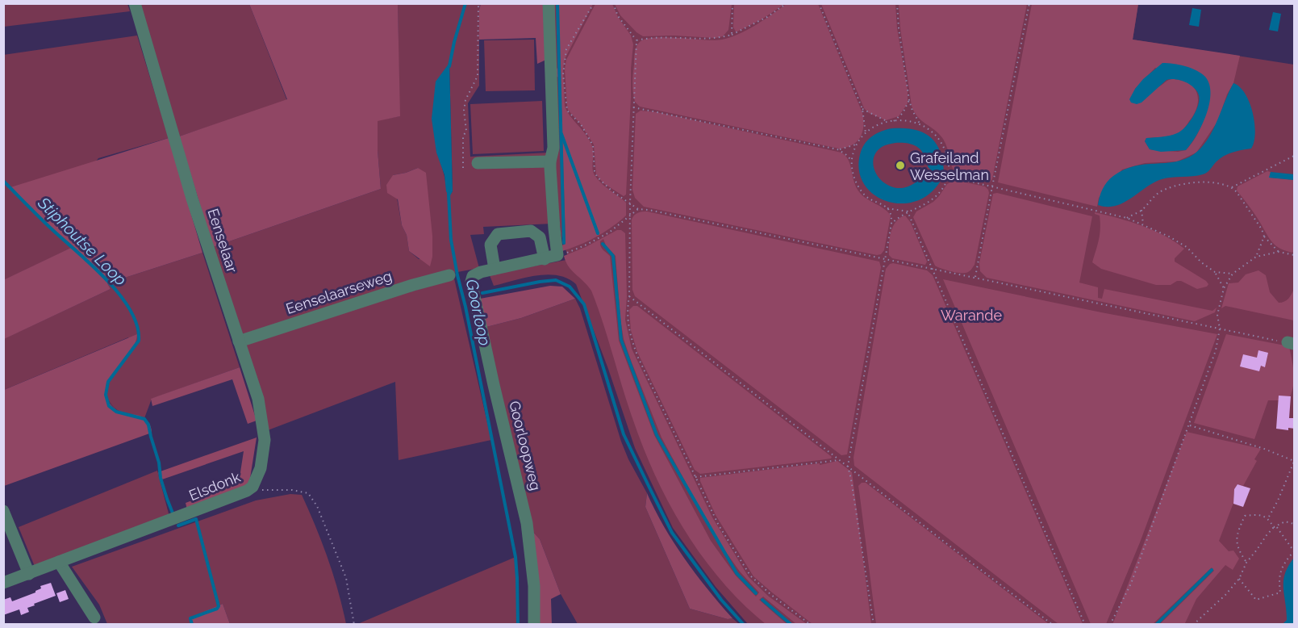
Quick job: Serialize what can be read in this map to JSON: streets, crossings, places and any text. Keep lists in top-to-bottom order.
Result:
{
  "streets": {
    "street": [
      "Eenselaar",
      "Eenselaarseweg",
      "Goorloopweg",
      "Elsdonk"
    ]
  },
  "crossings": [
    ["Eenselaar", "Eenselaarseweg"],
    ["Eenselaar", "Elsdonk"]
  ],
  "water": ["Stiphoutse Loop", "Goorloop"],
  "parks": ["Warande"],
  "places": ["Grafeiland Wesselman"]
}
